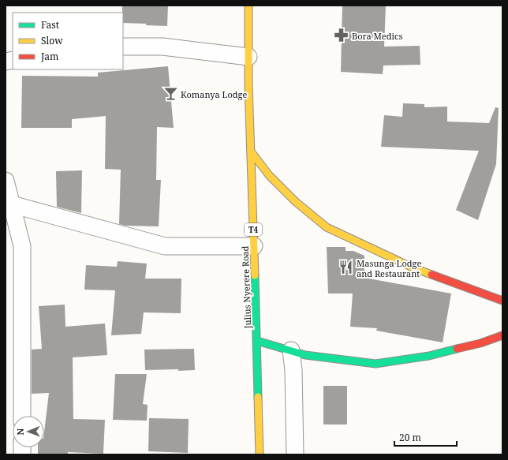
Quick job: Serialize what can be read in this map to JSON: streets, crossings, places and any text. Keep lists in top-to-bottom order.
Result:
{
  "streets": {
    "main road": ["T4", "Julius Nyerere Road"]
  },
  "places": {
    "pharmacy": ["Bora Medics"],
    "bar": ["Komanya Lodge"],
    "restaurant": ["Masunga Lodge and Restaurant"]
  },
  "legend": ["Fast", "Slow", "Jam"],
  "scale_bar": "20 m",
  "north": "left"
}
